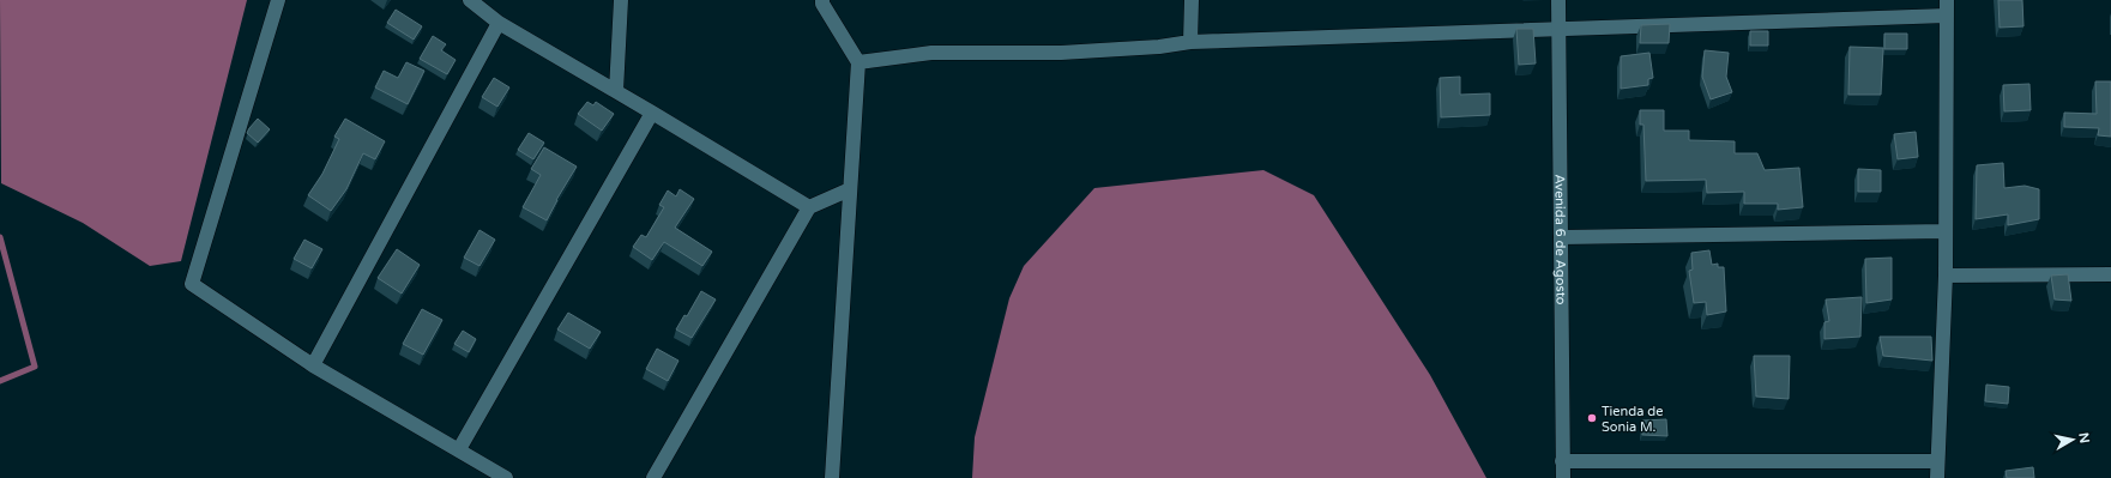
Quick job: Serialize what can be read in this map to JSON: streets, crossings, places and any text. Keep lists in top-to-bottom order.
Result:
{
  "streets": {
    "street": ["Avenida 6 de Agosto"]
  },
  "places": ["Tienda de Sonia M."],
  "north": "right"
}
